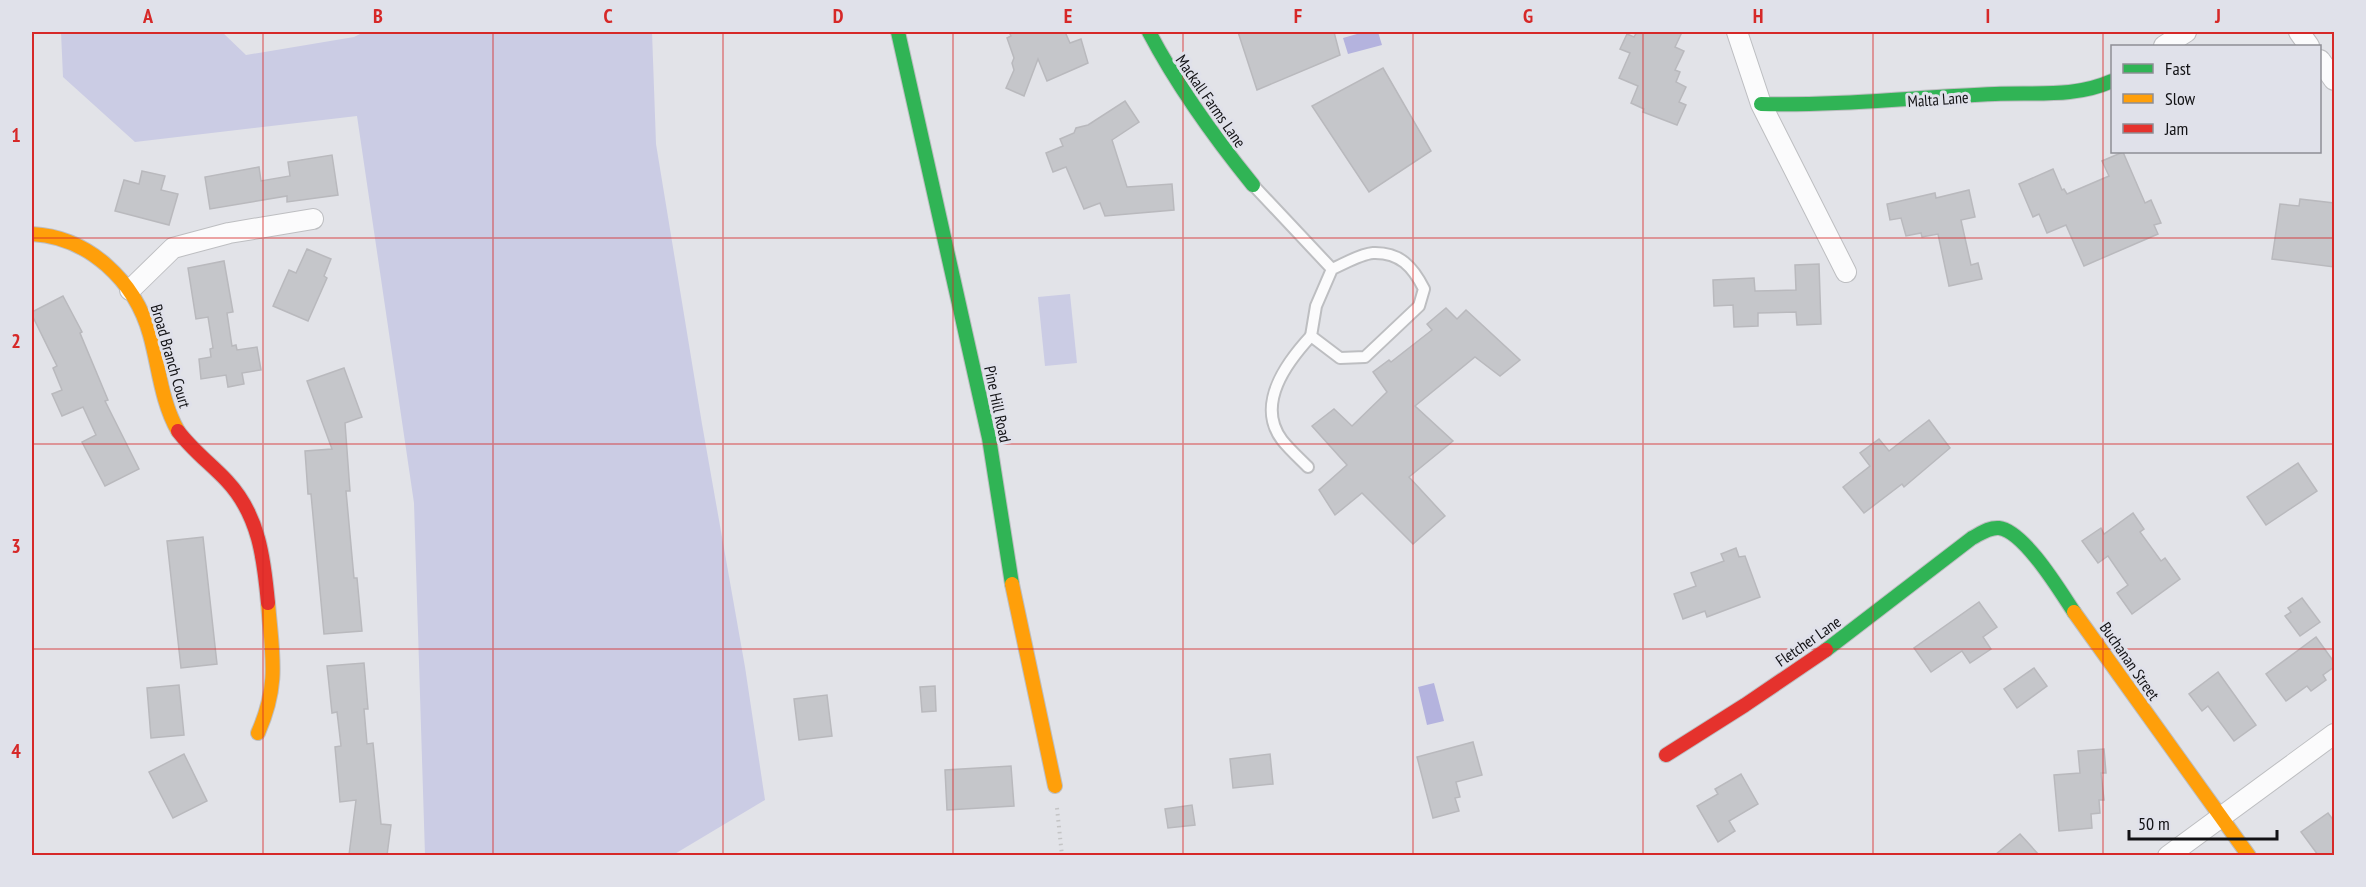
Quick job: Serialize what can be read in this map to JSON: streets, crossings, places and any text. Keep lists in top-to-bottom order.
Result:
{
  "streets": {
    "street": [
      "Malta Lane",
      "Mackall Farms Lane",
      "Broad Branch Court",
      "Pine Hill Road",
      "Fletcher Lane",
      "Buchanan Street"
    ]
  },
  "crossings": [
    ["Fletcher Lane", "Buchanan Street"]
  ],
  "legend": ["Fast", "Slow", "Jam"],
  "scale_bar": "50 m",
  "grid": {
    "columns": [
      "A",
      "B",
      "C",
      "D",
      "E",
      "F",
      "G",
      "H",
      "I",
      "J"
    ],
    "rows": [
      "1",
      "2",
      "3",
      "4"
    ]
  }
}
